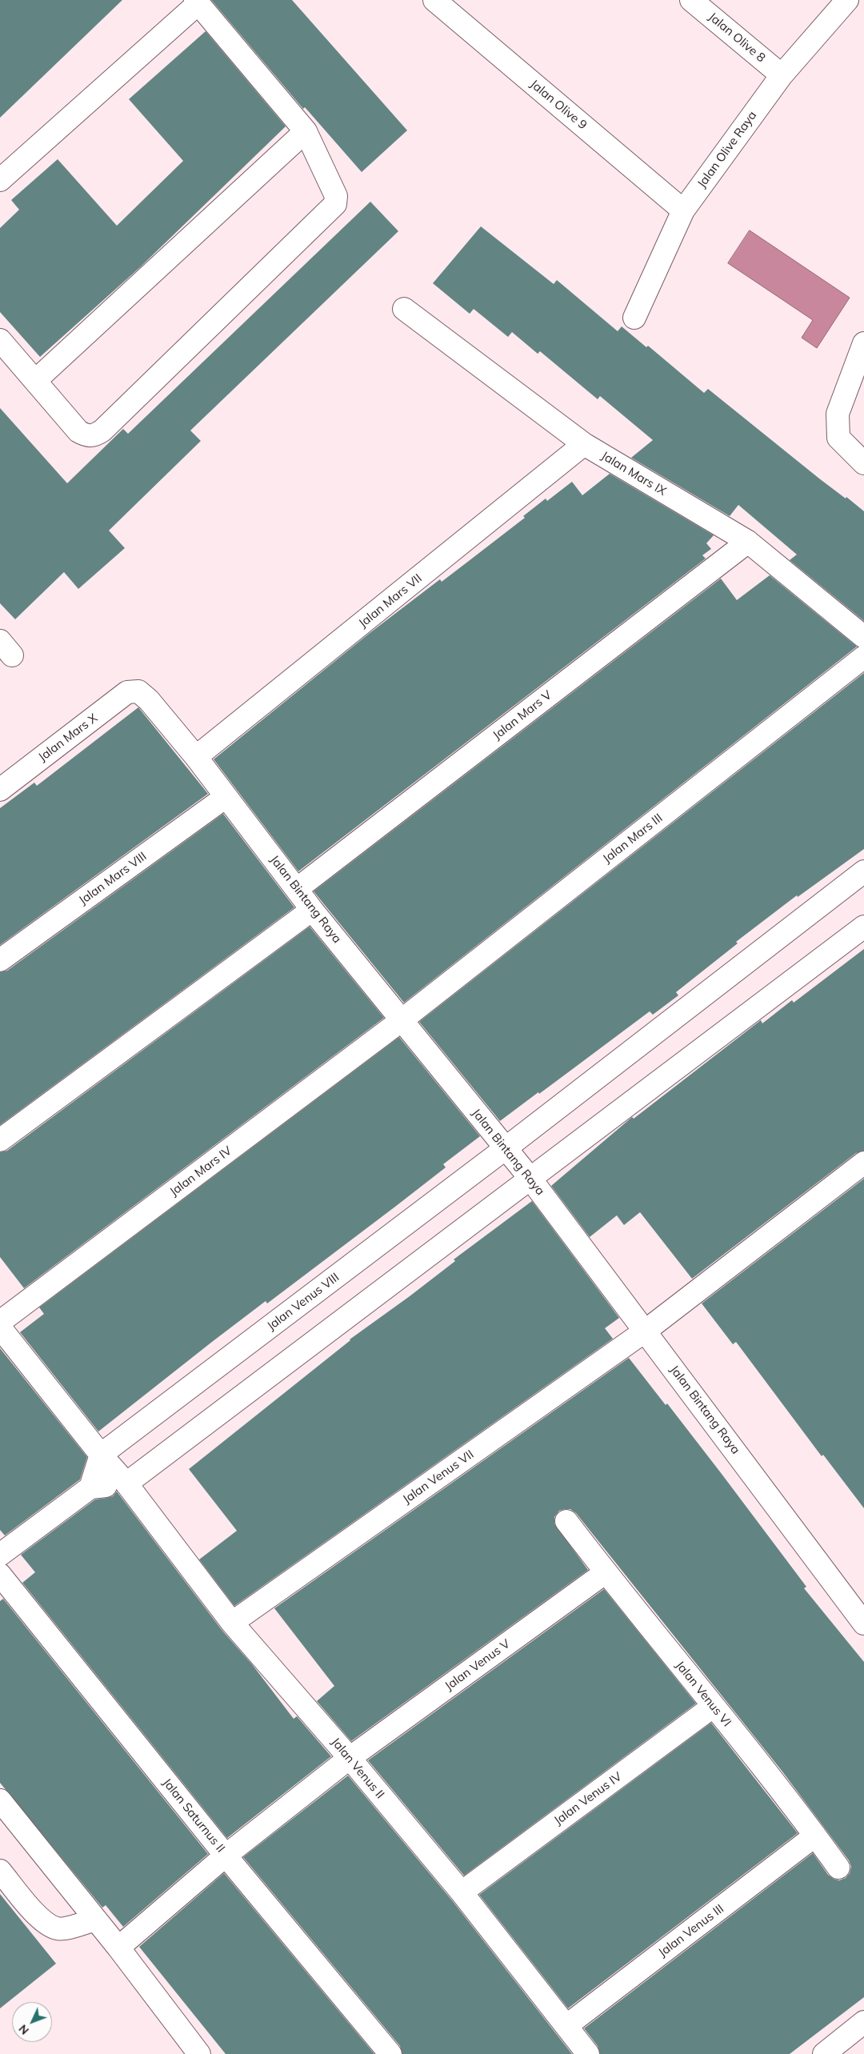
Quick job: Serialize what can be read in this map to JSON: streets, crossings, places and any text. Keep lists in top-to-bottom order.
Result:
{
  "streets": {
    "street": [
      "Jalan Olive 8",
      "Jalan Olive 9",
      "Jalan Olive Raya",
      "Jalan Mars IX",
      "Jalan Mars VII",
      "Jalan Mars V",
      "Jalan Mars X",
      "Jalan Mars III",
      "Jalan Mars VIII",
      "Jalan Bintang Raya",
      "Jalan Mars IV",
      "Jalan Venus VIII",
      "Jalan Venus VII",
      "Jalan Venus V",
      "Jalan Venus VI",
      "Jalan Venus II",
      "Jalan Venus IV",
      "Jalan Saturnus II",
      "Jalan Venus III"
    ]
  },
  "crossings": [
    ["Jalan Olive 8", "Jalan Olive Raya"],
    ["Jalan Olive 9", "Jalan Olive Raya"],
    ["Jalan Mars IX", "Jalan Mars VII"],
    ["Jalan Mars IX", "Jalan Mars V"],
    ["Jalan Mars VII", "Jalan Bintang Raya"],
    ["Jalan Mars V", "Jalan Bintang Raya"],
    ["Jalan Mars X", "Jalan Bintang Raya"],
    ["Jalan Mars III", "Jalan Bintang Raya"],
    ["Jalan Mars III", "Jalan Mars IV"],
    ["Jalan Mars VIII", "Jalan Bintang Raya"],
    ["Jalan Bintang Raya", "Jalan Mars IV"],
    ["Jalan Bintang Raya", "Jalan Venus VIII"],
    ["Jalan Bintang Raya", "Jalan Venus VII"],
    ["Jalan Venus VIII", "Jalan Venus II"],
    ["Jalan Venus VII", "Jalan Venus II"],
    ["Jalan Venus V", "Jalan Venus VI"],
    ["Jalan Venus V", "Jalan Venus II"],
    ["Jalan Venus V", "Jalan Saturnus II"],
    ["Jalan Venus VI", "Jalan Venus IV"],
    ["Jalan Venus VI", "Jalan Venus III"],
    ["Jalan Venus II", "Jalan Venus IV"],
    ["Jalan Venus II", "Jalan Venus III"]
  ],
  "north": "bottom left"
}
